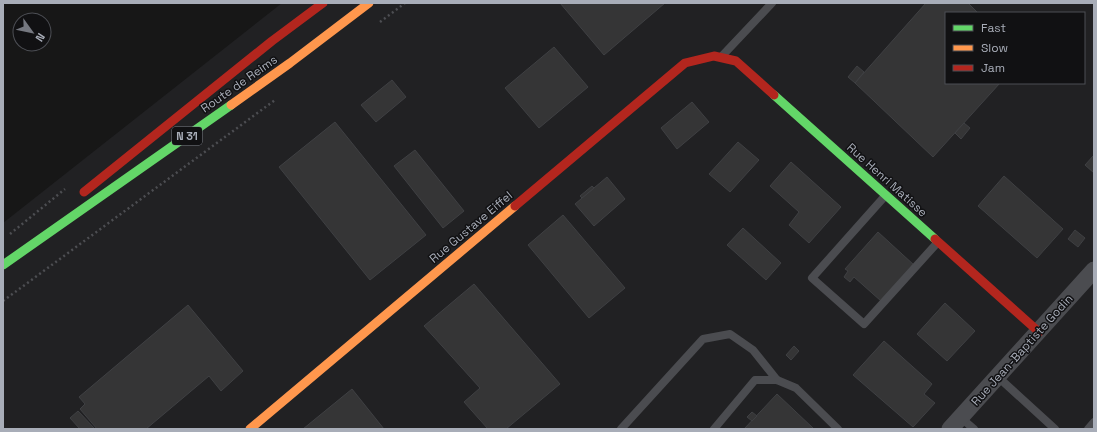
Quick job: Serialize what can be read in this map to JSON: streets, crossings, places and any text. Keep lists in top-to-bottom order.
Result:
{
  "streets": {
    "street": [
      "Route de Reims",
      "N 31",
      "Rue Henri Matisse",
      "Rue Gustave Eiffel",
      "Rue Jean-Baptiste Godin"
    ]
  },
  "crossings": [
    ["Rue Henri Matisse", "Rue Gustave Eiffel"],
    ["Rue Henri Matisse", "Rue Jean-Baptiste Godin"]
  ],
  "legend": ["Fast", "Slow", "Jam"],
  "north": "bottom right"
}
